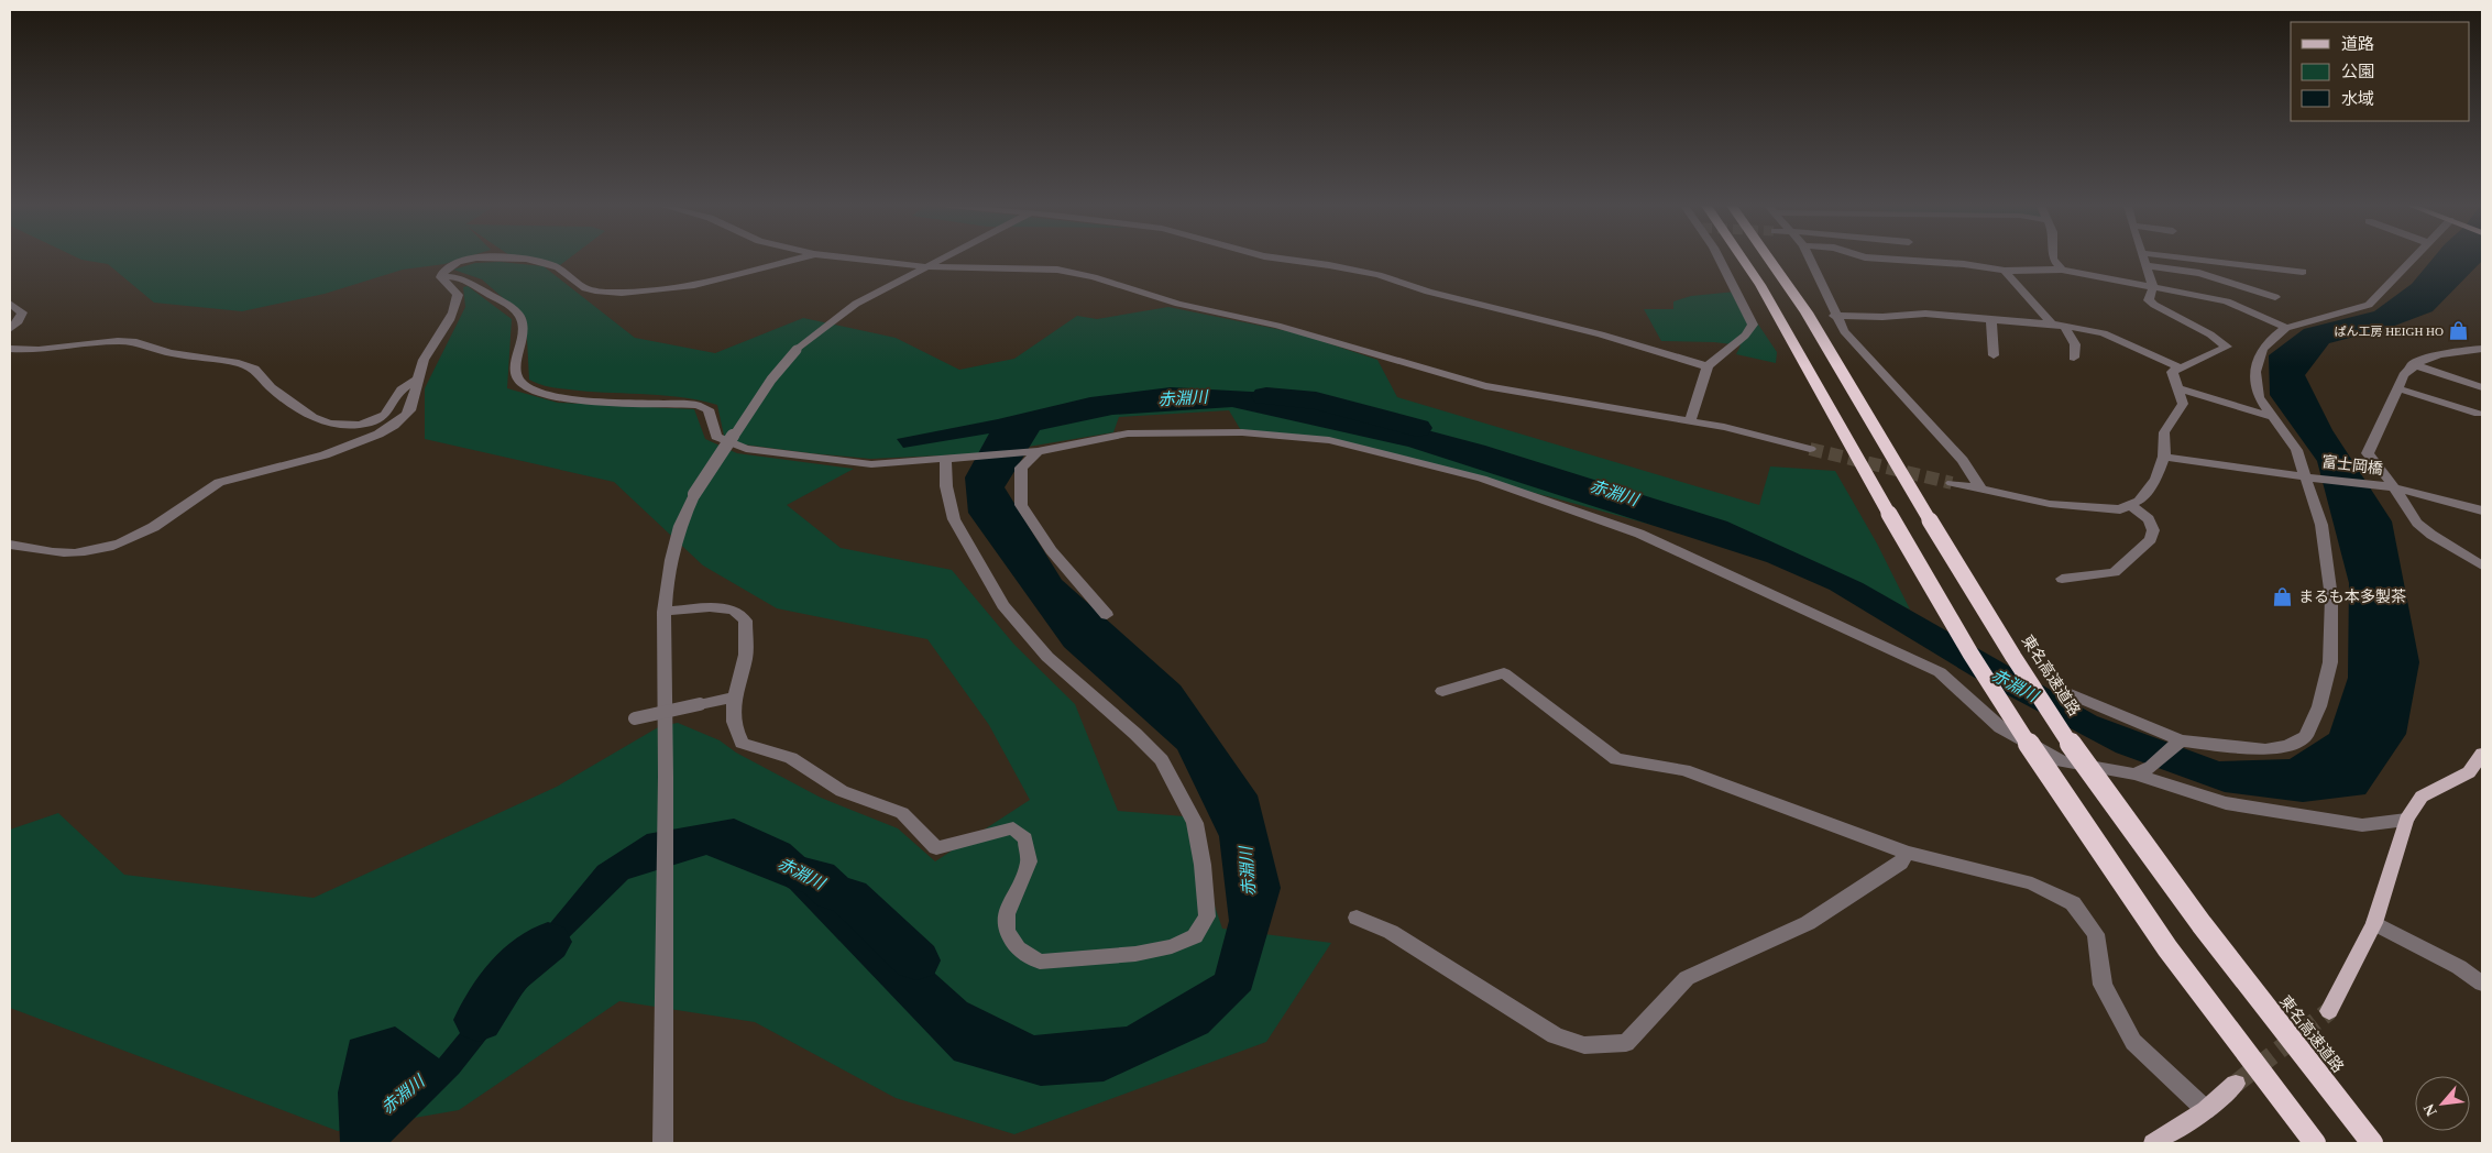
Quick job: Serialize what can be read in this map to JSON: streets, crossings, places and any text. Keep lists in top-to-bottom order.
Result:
{
  "streets": {
    "highway": ["東名高速道路"],
    "street": ["富士岡橋"]
  },
  "water": ["赤淵川"],
  "places": {
    "shop": ["ぱん工房 HEIGH HO", "まるも本多製茶"]
  },
  "legend": ["道路", "公園", "水域"],
  "north": "bottom left"
}
